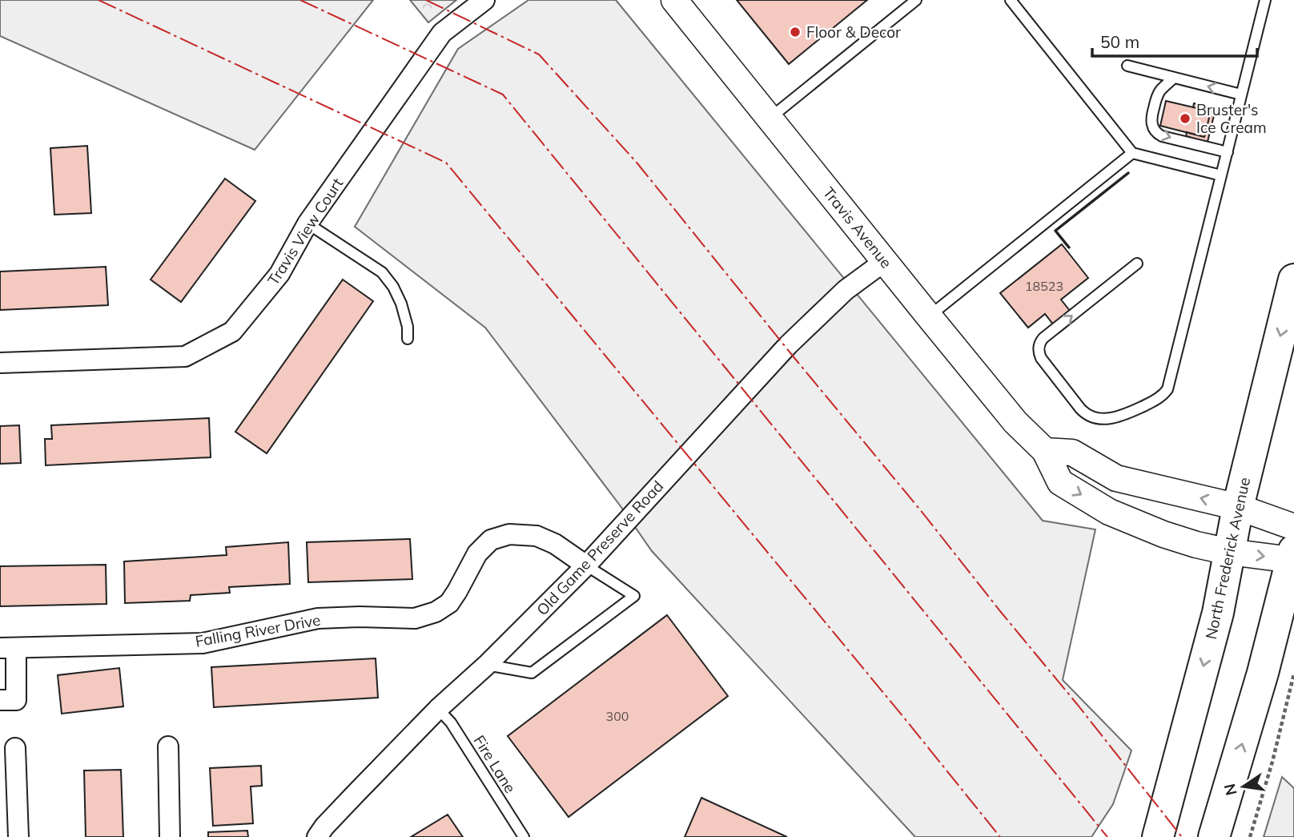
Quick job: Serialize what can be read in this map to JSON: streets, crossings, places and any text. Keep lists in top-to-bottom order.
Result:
{
  "streets": {
    "main road": ["North Frederick Avenue"],
    "street": [
      "Travis Avenue",
      "Travis View Court",
      "Old Game Preserve Road",
      "Falling River Drive"
    ],
    "lane": ["Fire Lane"]
  },
  "crossings": [
    ["Travis Avenue", "Old Game Preserve Road"],
    ["Travis Avenue", "North Frederick Avenue"],
    ["Old Game Preserve Road", "Falling River Drive"],
    ["Old Game Preserve Road", "Fire Lane"]
  ],
  "places": ["Floor & Decor", "Bruster's Ice Cream"],
  "house_numbers": ["18523", "300"],
  "scale_bar": "50 m",
  "north": "left"
}
